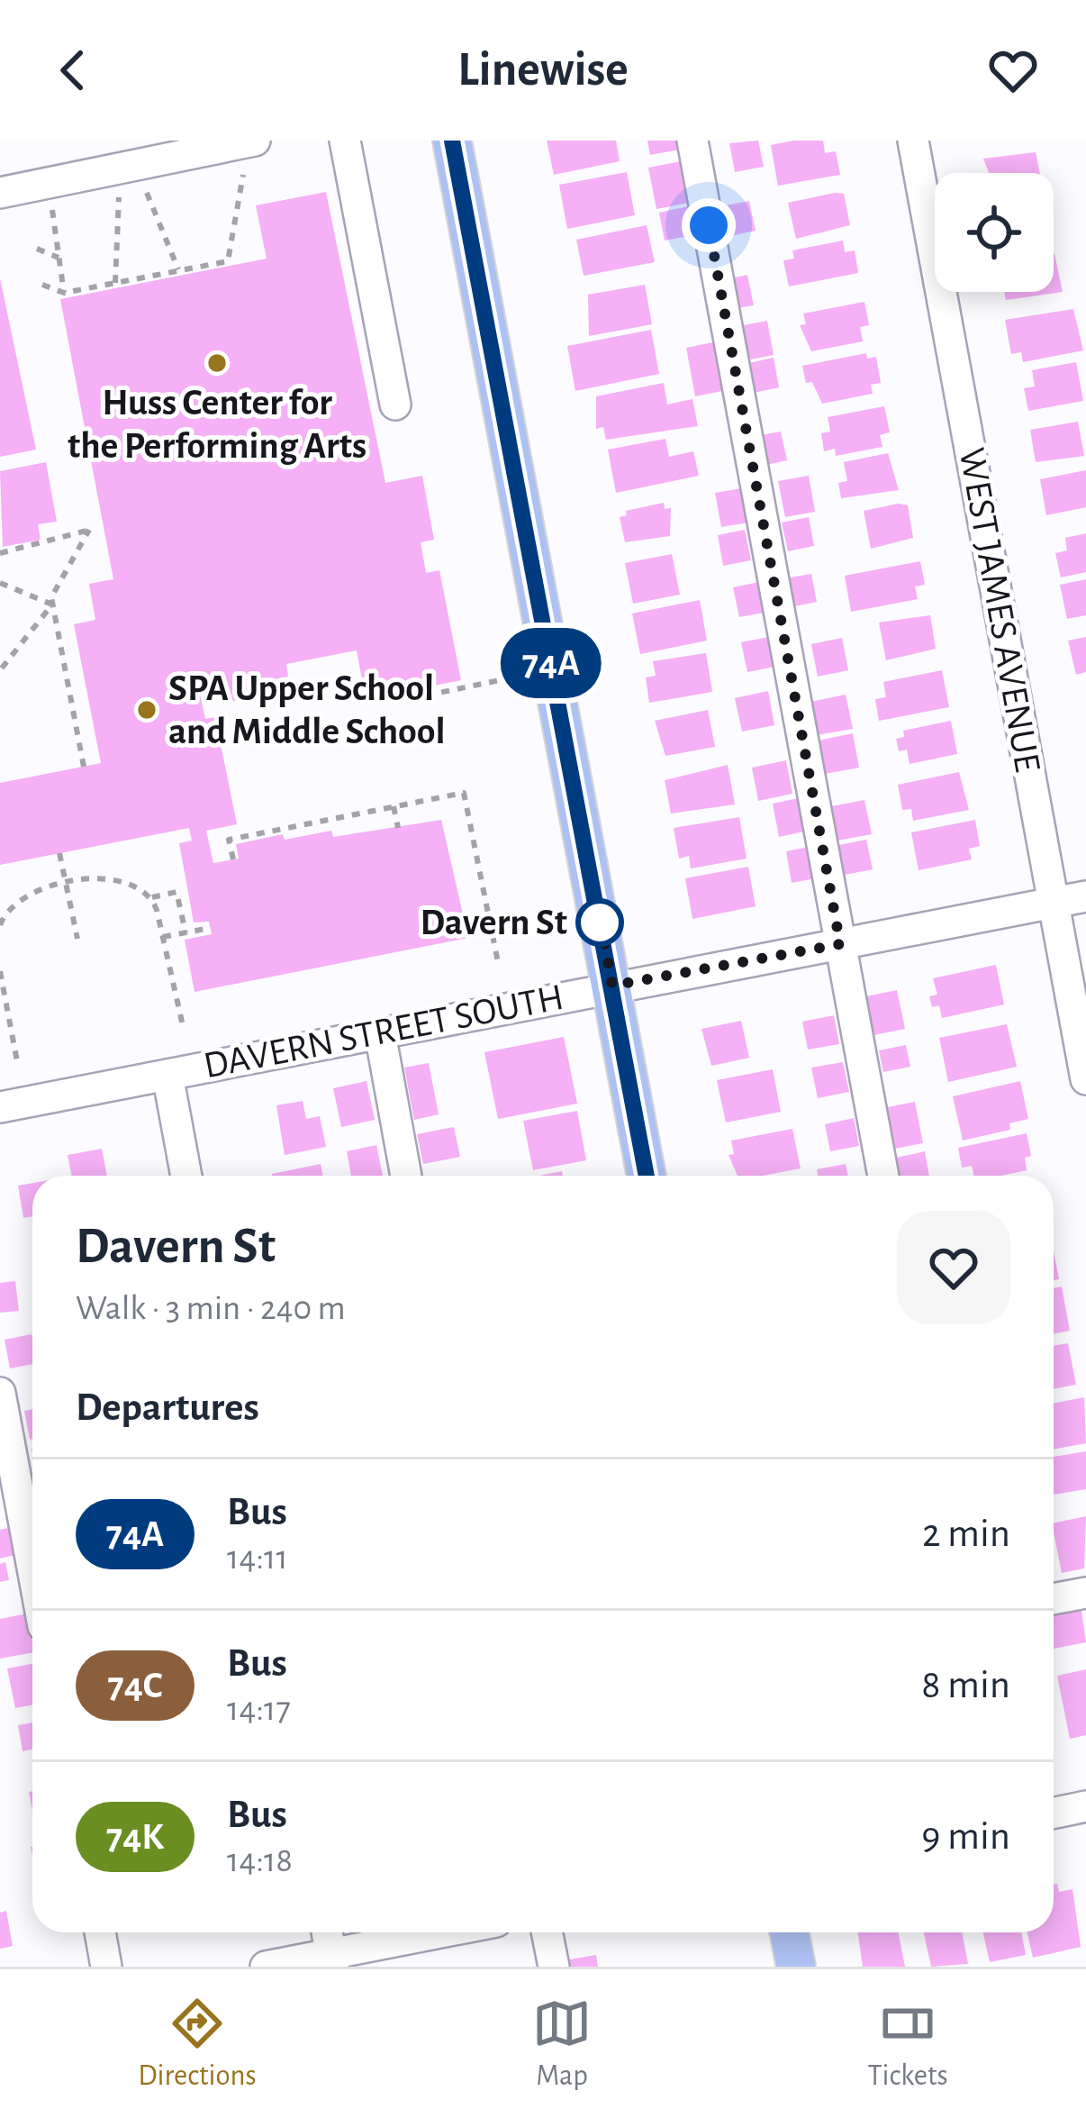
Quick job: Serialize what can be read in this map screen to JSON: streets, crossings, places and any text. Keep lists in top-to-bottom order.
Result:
{
  "streets": {
    "street": ["WEST JAMES AVENUE", "DAVERN STREET SOUTH"]
  },
  "crossings": [
    ["WEST JAMES AVENUE", "DAVERN STREET SOUTH"]
  ],
  "places": ["Huss Center for the Performing Arts", "SPA Upper School and Middle School", "Davern St"],
  "lines": ["bus line 74A"],
  "page": {
    "header": "Linewise",
    "on_map": "74A",
    "heading": [
      ["Davern St", "Walk · 3 min · 240 m"],
      "Departures"
    ],
    "list": [
      {
        "mark": "74A",
        "name": "Bus",
        "note": "14:11",
        "value": "2 min"
      },
      {
        "mark": "74C",
        "name": "Bus",
        "note": "14:17",
        "value": "8 min"
      },
      {
        "mark": "74K",
        "name": "Bus",
        "note": "14:18",
        "value": "9 min"
      }
    ],
    "tabs": ["Directions", "Map", "Tickets"]
  }
}
